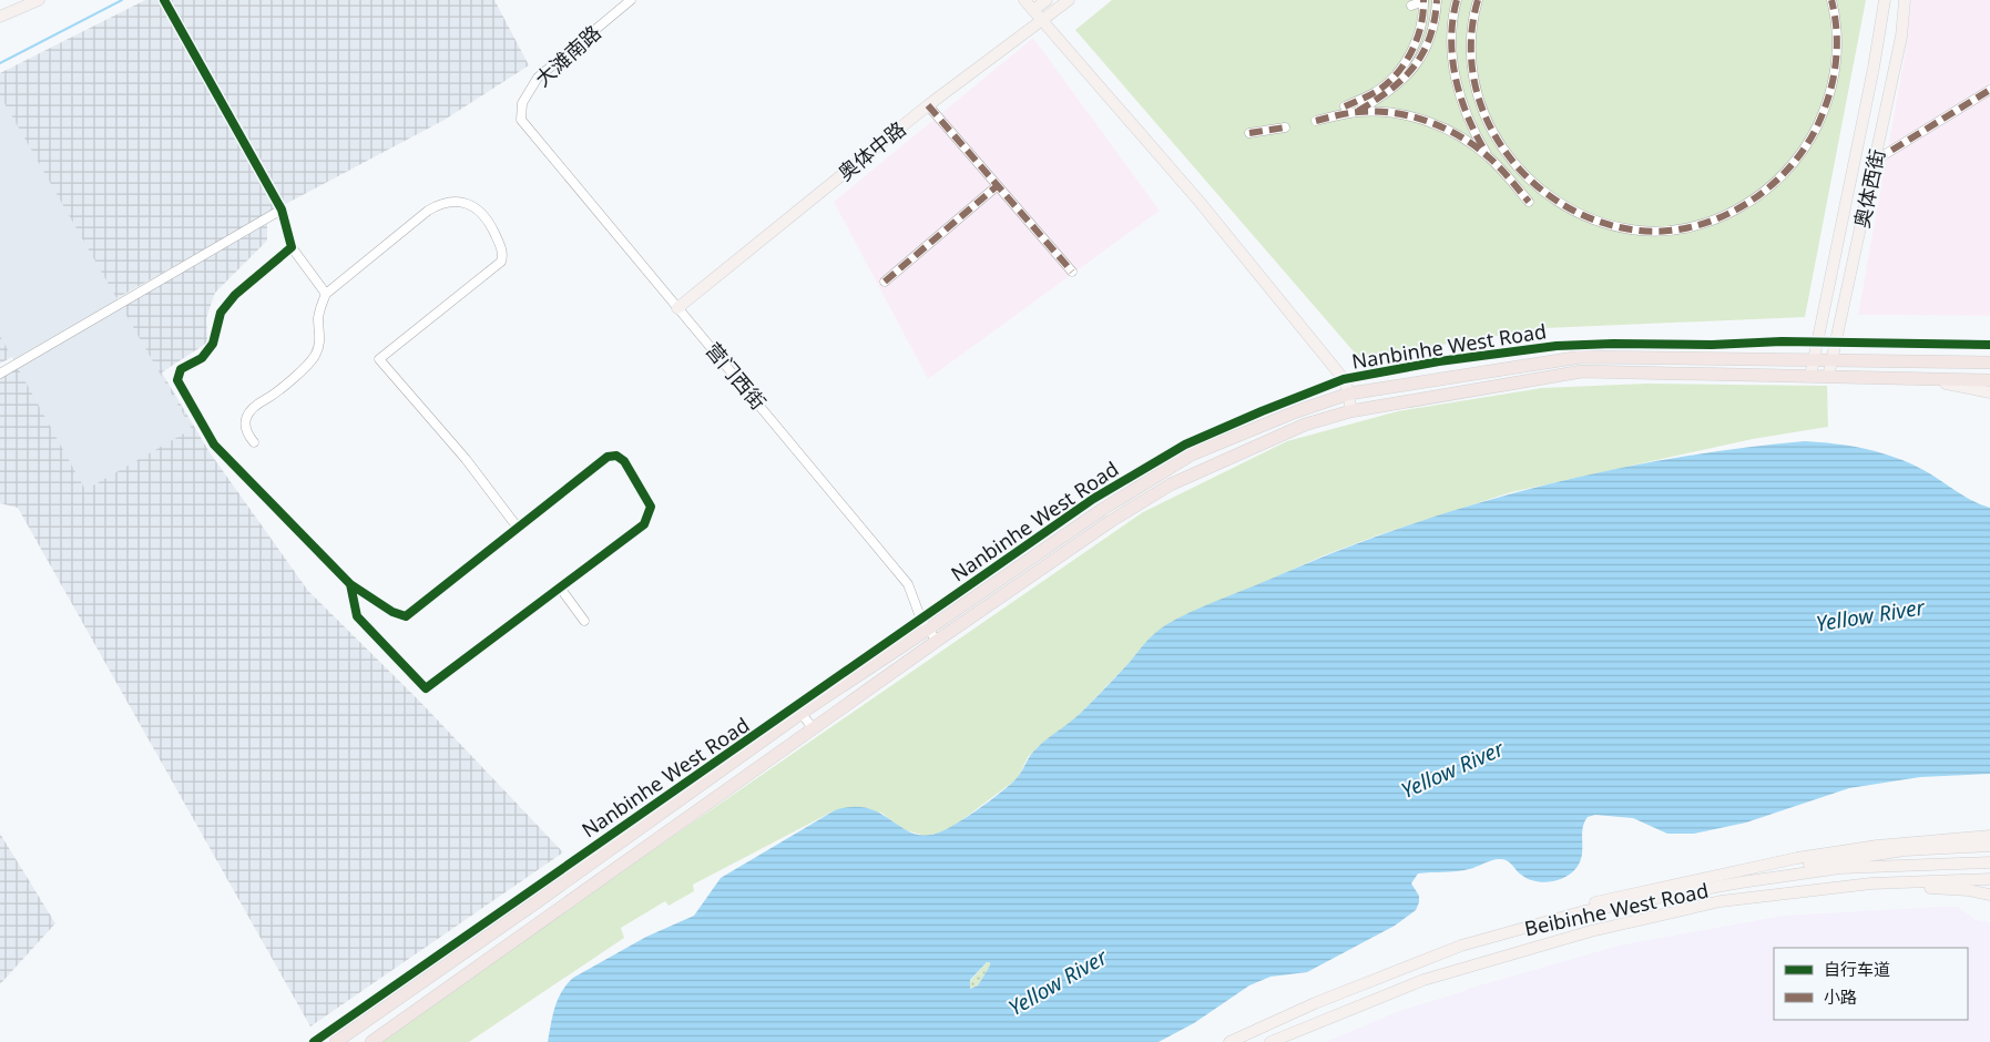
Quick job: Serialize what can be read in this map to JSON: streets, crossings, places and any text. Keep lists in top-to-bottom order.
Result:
{
  "streets": {
    "highway": ["Nanbinhe West Road"],
    "main road": ["奥体中路", "奥体西街", "Beibinhe West Road"],
    "street": ["大滩南路", "营门西街"]
  },
  "crossings": [
    ["大滩南路", "营门西街"],
    ["奥体中路", "营门西街"],
    ["奥体西街", "Nanbinhe West Road"],
    ["Nanbinhe West Road", "营门西街"]
  ],
  "water": ["Yellow River"],
  "legend": ["自行车道", "小路"]
}
